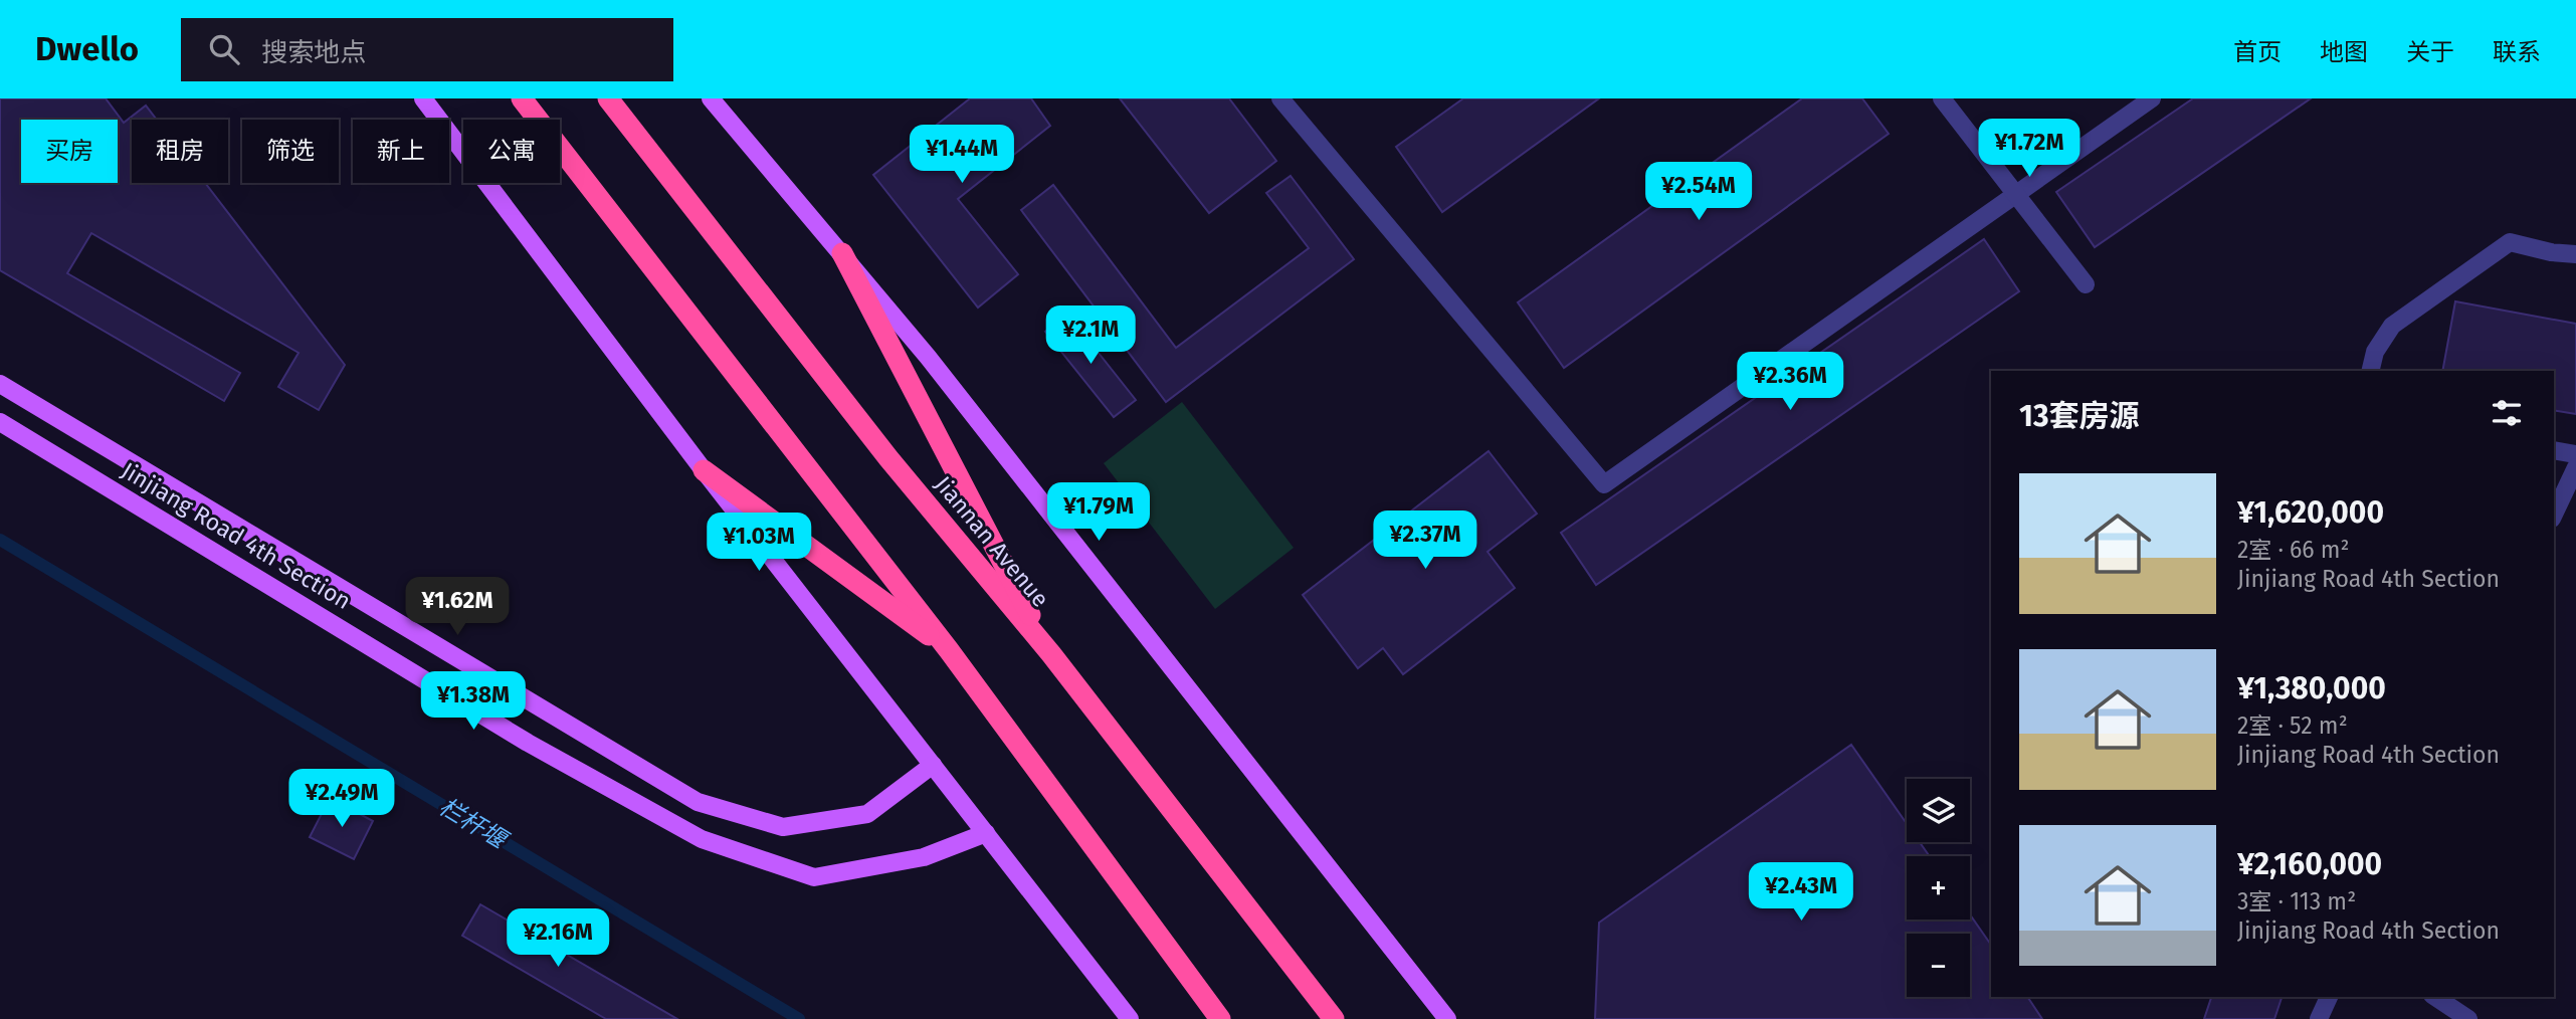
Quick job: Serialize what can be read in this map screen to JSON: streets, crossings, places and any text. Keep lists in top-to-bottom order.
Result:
{
  "streets": {
    "highway": ["Jiannan Avenue"],
    "main road": ["Jinjiang Road 4th Section"]
  },
  "water": ["栏杆堰"],
  "page": {
    "header": "Dwello",
    "search": "搜索地点",
    "nav": [
      "首页",
      "地图",
      "关于",
      "联系"
    ],
    "price": [
      "¥1.72M",
      "¥1.44M",
      "¥2.54M",
      "¥2.1M",
      "¥2.36M",
      "¥1.79M",
      "¥2.37M",
      "¥1.03M",
      "¥1.62M",
      "¥1.38M",
      "¥2.49M",
      "¥2.43M",
      "¥2.16M"
    ],
    "chip": [
      "买房",
      "租房",
      "筛选",
      "新上",
      "公寓"
    ],
    "heading": "13套房源",
    "list": [
      {
        "name": "¥1,620,000",
        "note": "2室 · 66 m² · Jinjiang Road 4th Section"
      },
      {
        "name": "¥1,380,000",
        "note": "2室 · 52 m² · Jinjiang Road 4th Section"
      },
      {
        "name": "¥2,160,000",
        "note": "3室 · 113 m² · Jinjiang Road 4th Section"
      }
    ],
    "map_buttons": ["+", "−"]
  }
}
